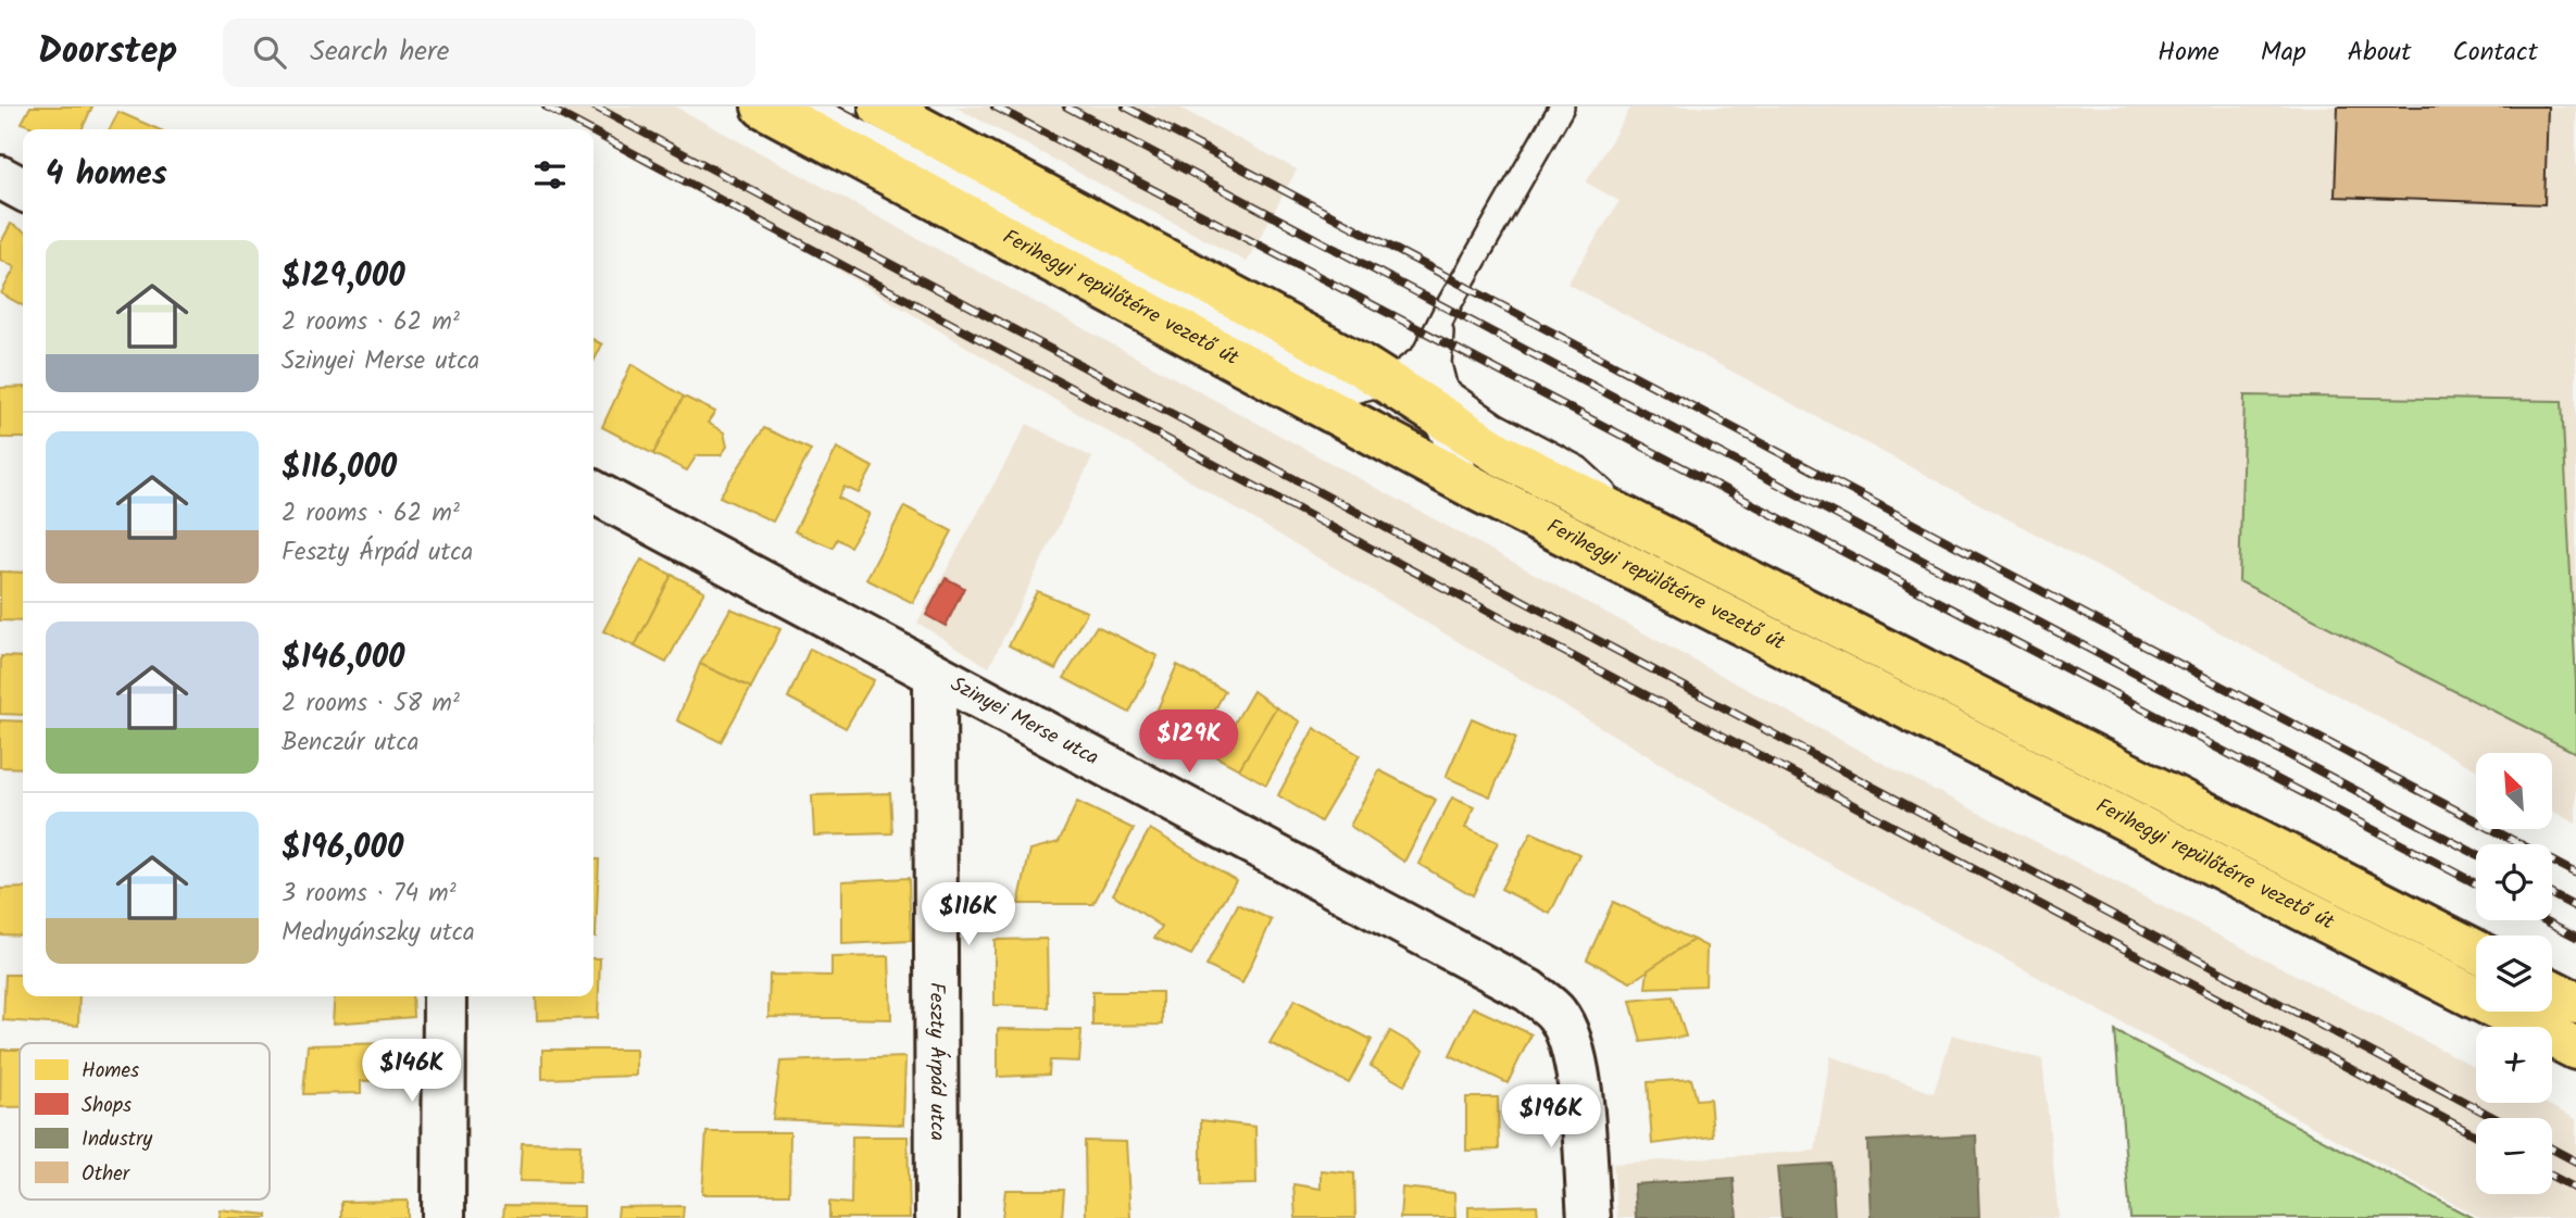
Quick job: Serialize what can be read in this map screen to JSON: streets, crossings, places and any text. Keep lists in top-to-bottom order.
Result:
{
  "streets": {
    "main road": ["Ferihegyi repülőtérre vezető út"],
    "street": ["Szinyei Merse utca", "Feszty Árpád utca"]
  },
  "crossings": [
    ["Szinyei Merse utca", "Feszty Árpád utca"]
  ],
  "legend": [
    "Homes",
    "Shops",
    "Industry",
    "Other"
  ],
  "north": "top left",
  "page": {
    "header": "Doorstep",
    "search": "Search here",
    "nav": [
      "Home",
      "Map",
      "About",
      "Contact"
    ],
    "heading": "4 homes",
    "list": [
      {
        "name": "$129,000",
        "note": "2 rooms · 62 m² · Szinyei Merse utca"
      },
      {
        "name": "$116,000",
        "note": "2 rooms · 62 m² · Feszty Árpád utca"
      },
      {
        "name": "$146,000",
        "note": "2 rooms · 58 m² · Benczúr utca"
      },
      {
        "name": "$196,000",
        "note": "3 rooms · 74 m² · Mednyánszky utca"
      }
    ],
    "price": [
      "$129K",
      "$116K",
      "$146K",
      "$196K"
    ],
    "map_buttons": ["+", "−"]
  }
}
